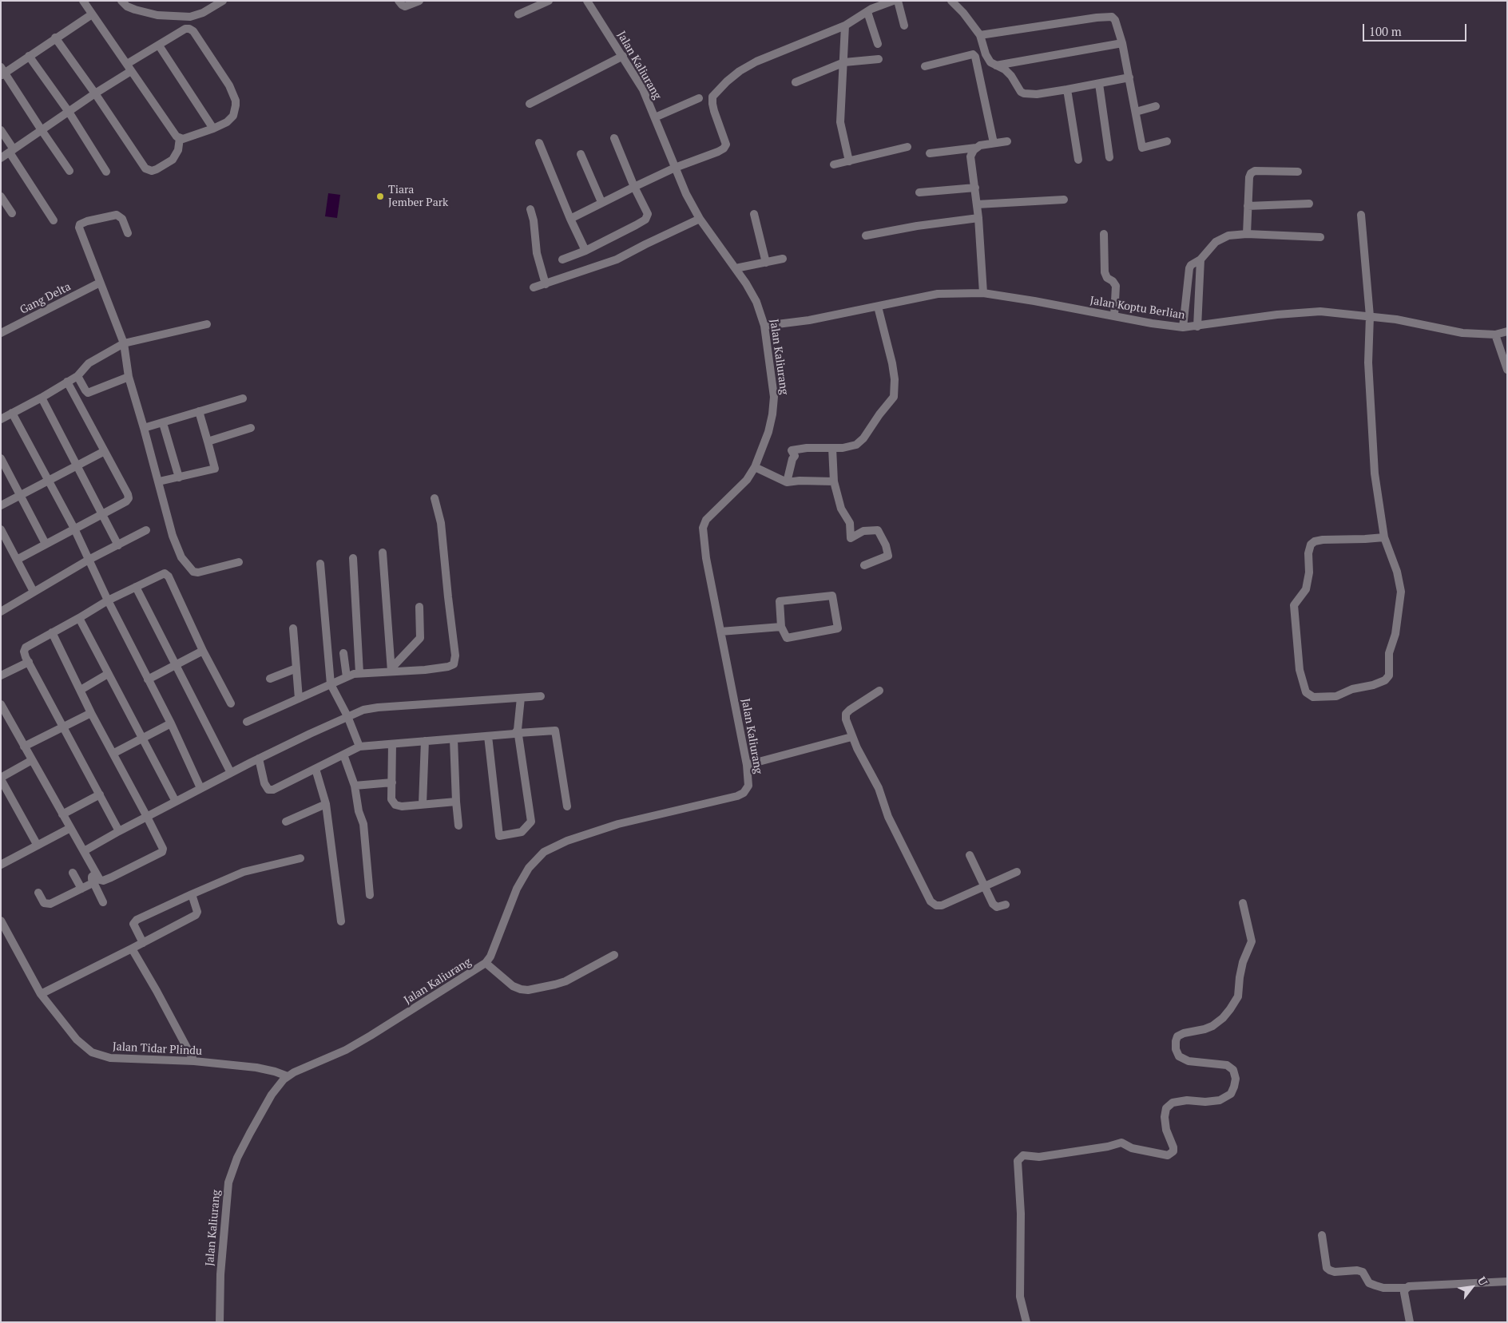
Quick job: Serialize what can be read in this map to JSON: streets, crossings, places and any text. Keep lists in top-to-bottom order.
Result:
{
  "streets": {
    "street": [
      "Jalan Kaliurang",
      "Gang Delta",
      "Jalan Koptu Berlian",
      "Jalan Tidar Plindu"
    ]
  },
  "crossings": [
    ["Jalan Kaliurang", "Jalan Koptu Berlian"],
    ["Jalan Kaliurang", "Jalan Tidar Plindu"]
  ],
  "places": ["Tiara Jember Park"],
  "scale_bar": "100 m",
  "north": "top right"
}
